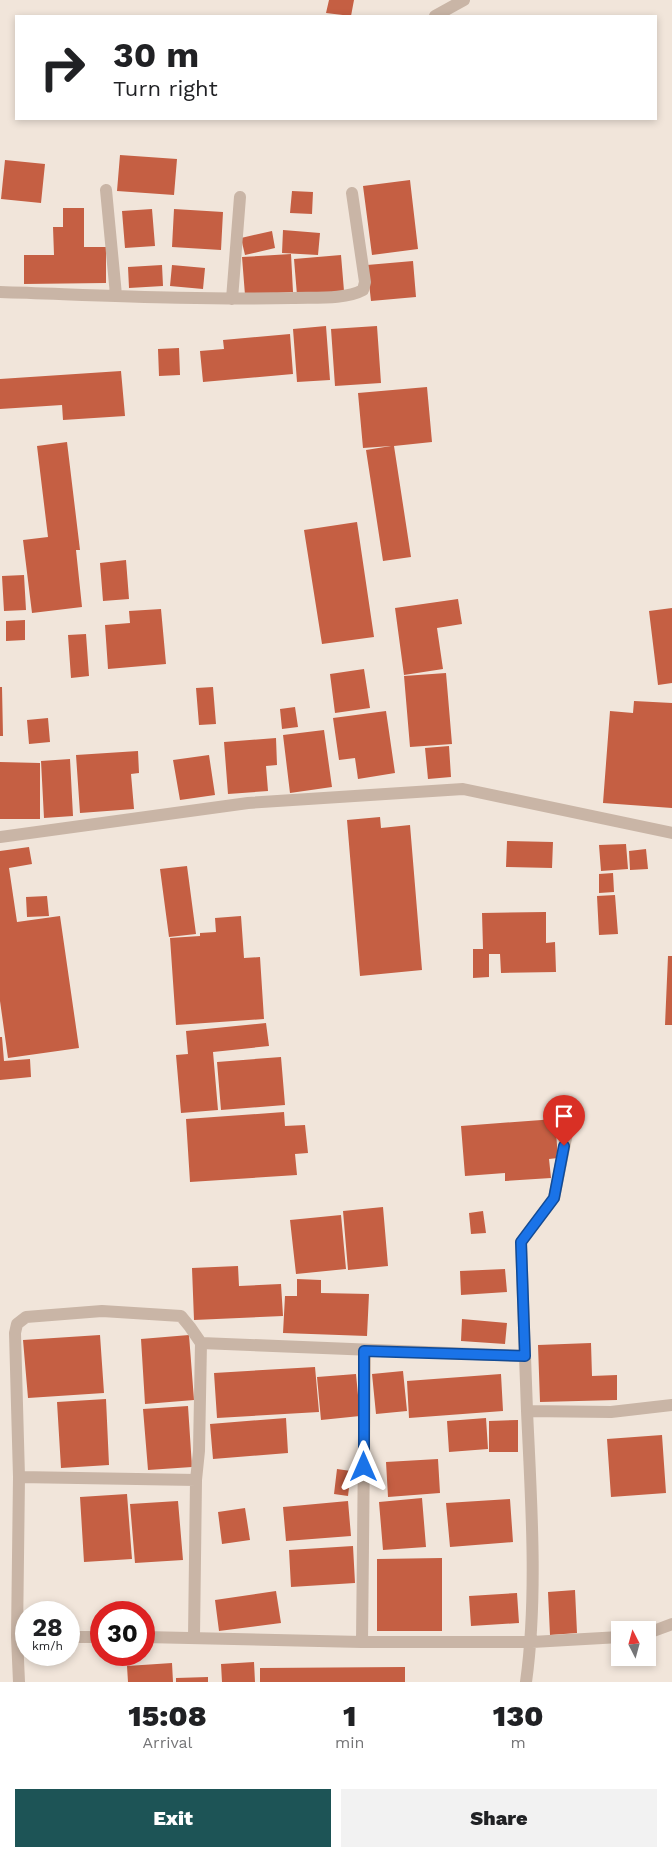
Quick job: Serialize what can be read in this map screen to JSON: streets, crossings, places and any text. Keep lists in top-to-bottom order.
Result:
{
  "north": "top",
  "page": {
    "turn": ["30 m", "Turn right"],
    "speed": "28 km/h",
    "limit": "30",
    "eta": [
      "15:08",
      "Arrival",
      "1",
      "min",
      "130",
      "m"
    ],
    "buttons": ["Exit", "Share"]
  }
}
